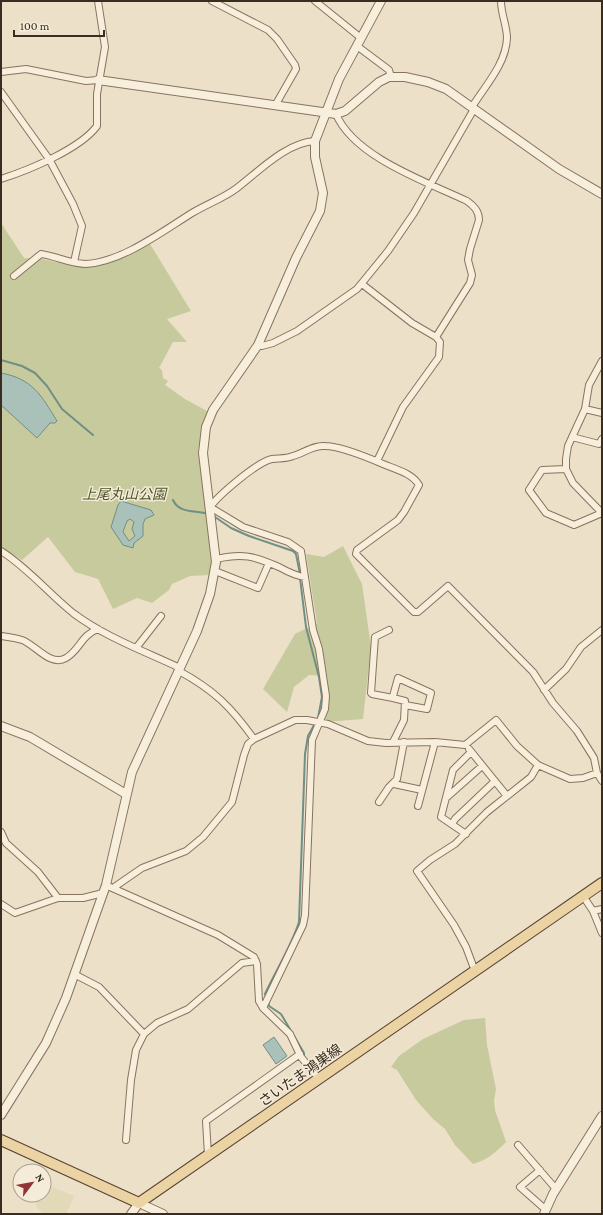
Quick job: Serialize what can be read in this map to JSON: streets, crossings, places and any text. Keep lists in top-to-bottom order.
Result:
{
  "streets": {
    "main road": ["さいたま鴻巣線"]
  },
  "parks": ["上尾丸山公園"],
  "scale_bar": "100 m",
  "north": "top right"
}
